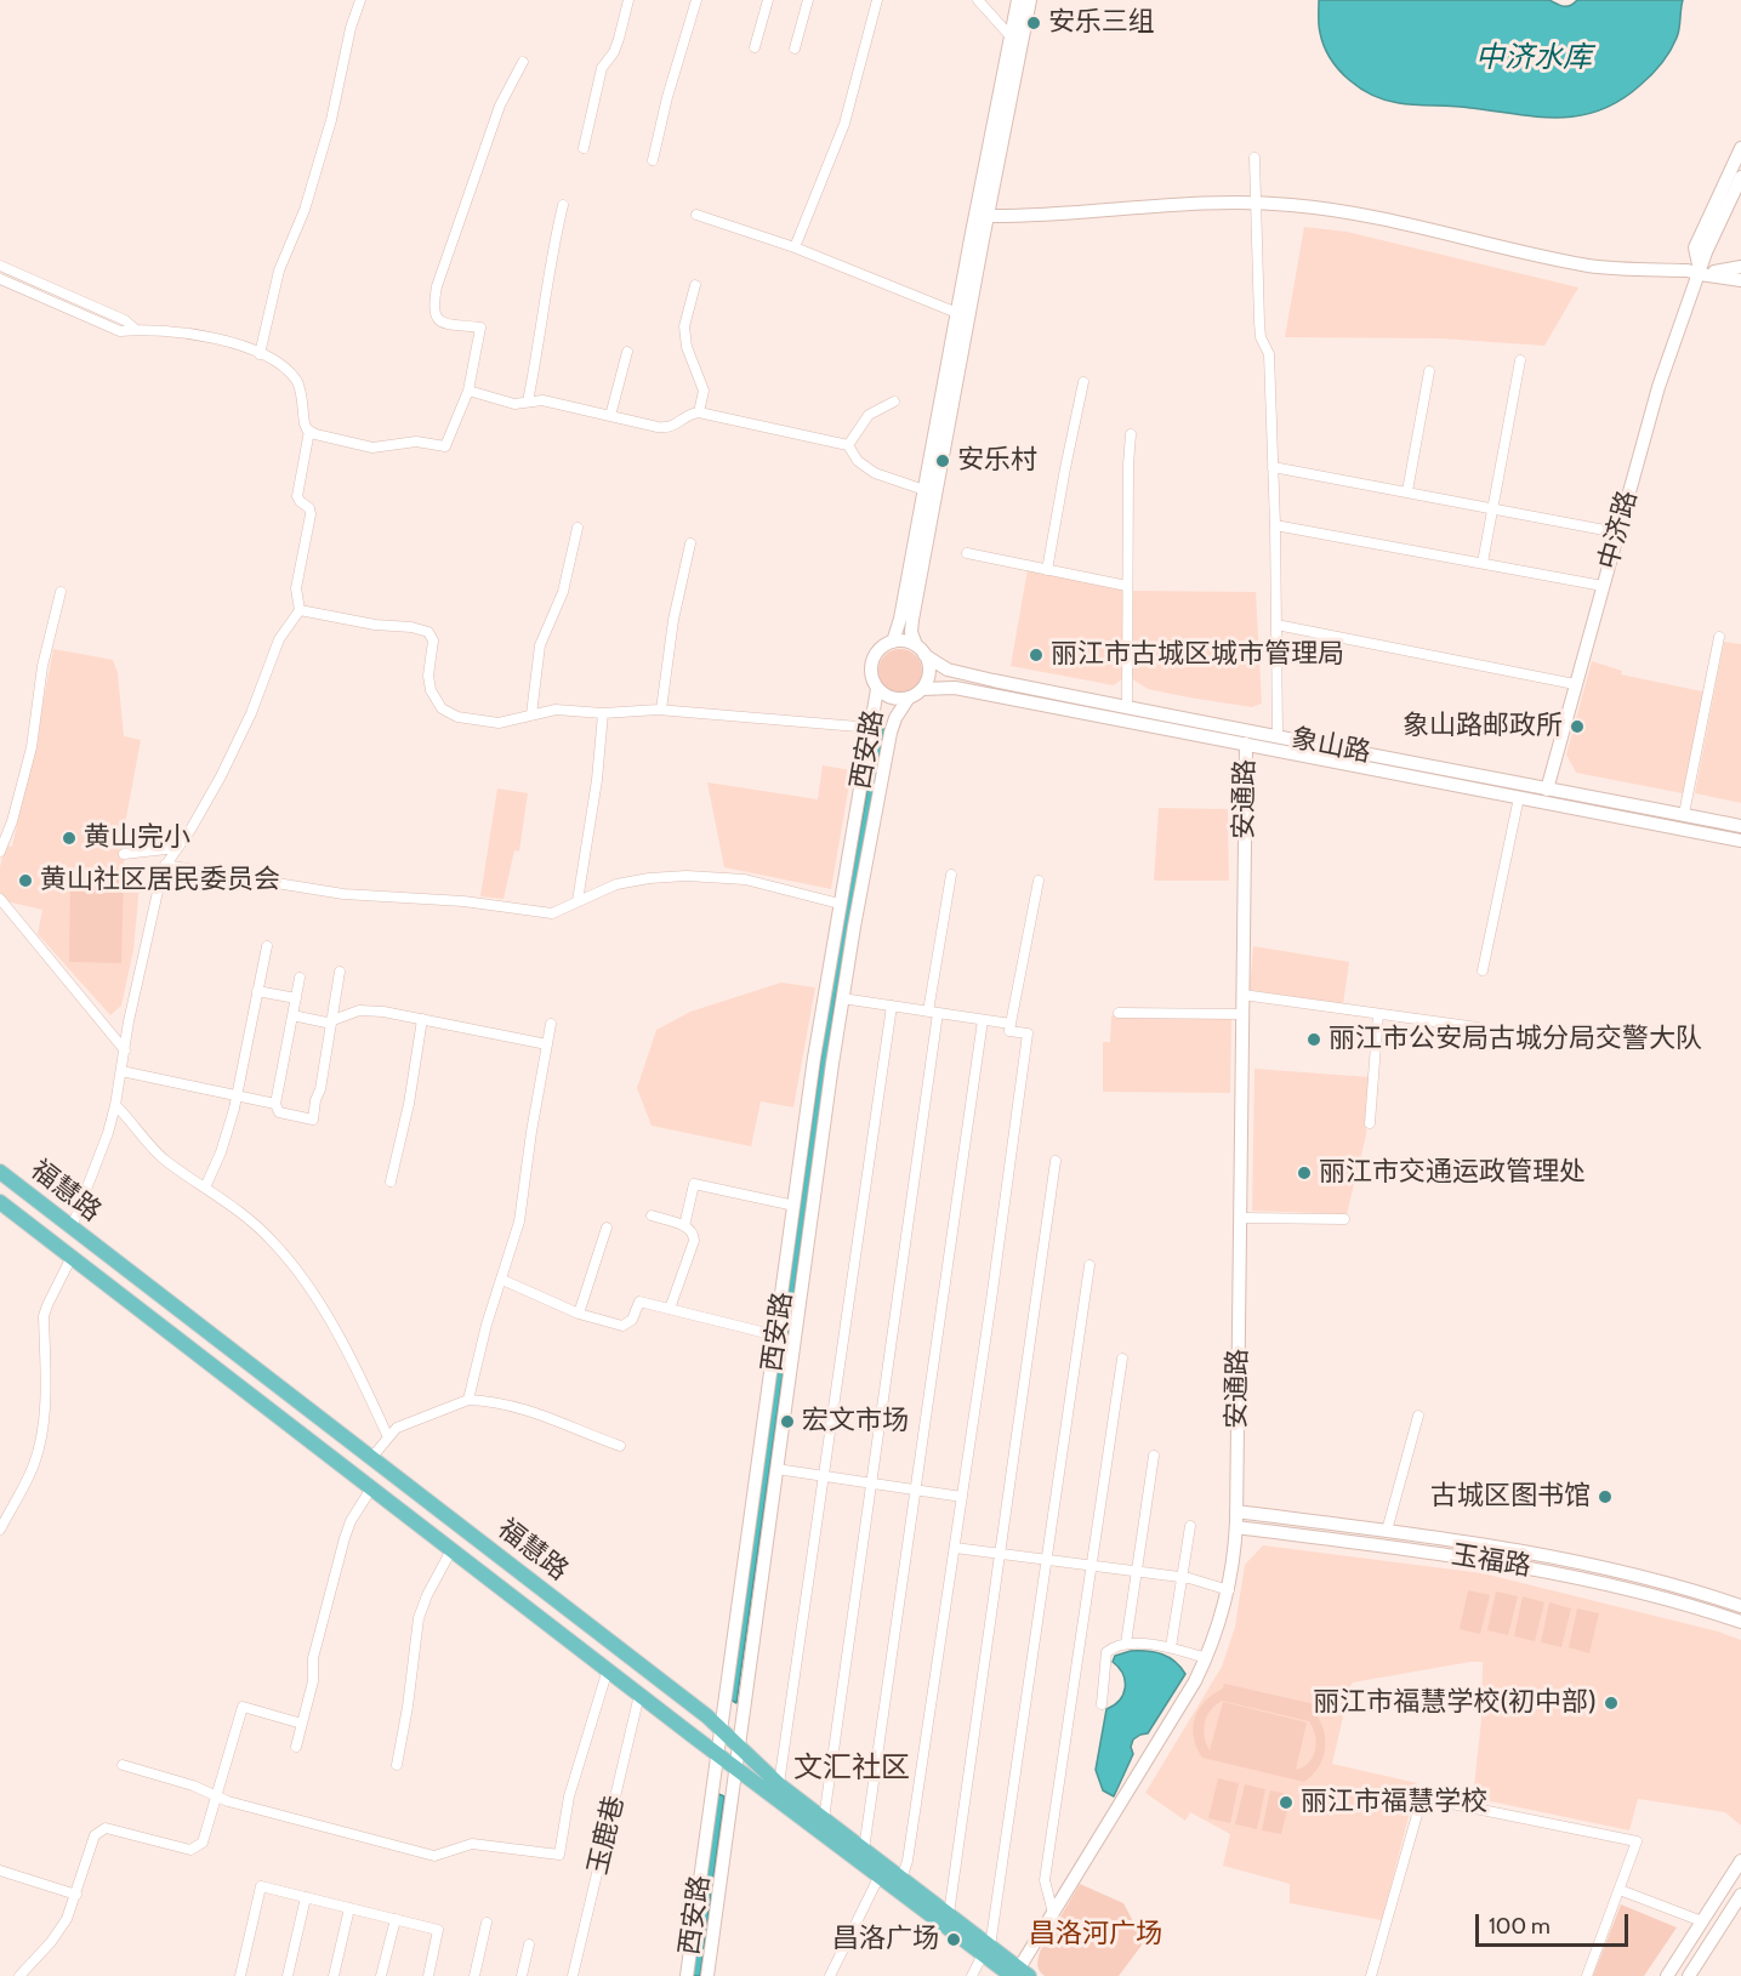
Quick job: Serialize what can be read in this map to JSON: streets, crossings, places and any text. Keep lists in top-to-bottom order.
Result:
{
  "streets": {
    "main road": ["福慧路"],
    "street": [
      "中济路",
      "象山路",
      "西安路",
      "安通路",
      "玉福路",
      "玉鹿巷"
    ]
  },
  "crossings": [
    ["中济路", "象山路"],
    ["象山路", "西安路"],
    ["象山路", "安通路"],
    ["西安路", "福慧路"],
    ["安通路", "福慧路"],
    ["安通路", "玉福路"],
    ["福慧路", "玉鹿巷"]
  ],
  "districts": ["文汇社区"],
  "water": ["中济水库"],
  "parks": ["昌洛河广场"],
  "places": [
    "安乐三组",
    "安乐村",
    "丽江市古城区城市管理局",
    "象山路邮政所",
    "黄山完小",
    "黄山社区居民委员会",
    "丽江市公安局古城分局交警大队",
    "丽江市交通运政管理处",
    "宏文市场",
    "古城区图书馆",
    "丽江市福慧学校(初中部)",
    "丽江市福慧学校",
    "昌洛广场"
  ],
  "scale_bar": "100 m"
}
